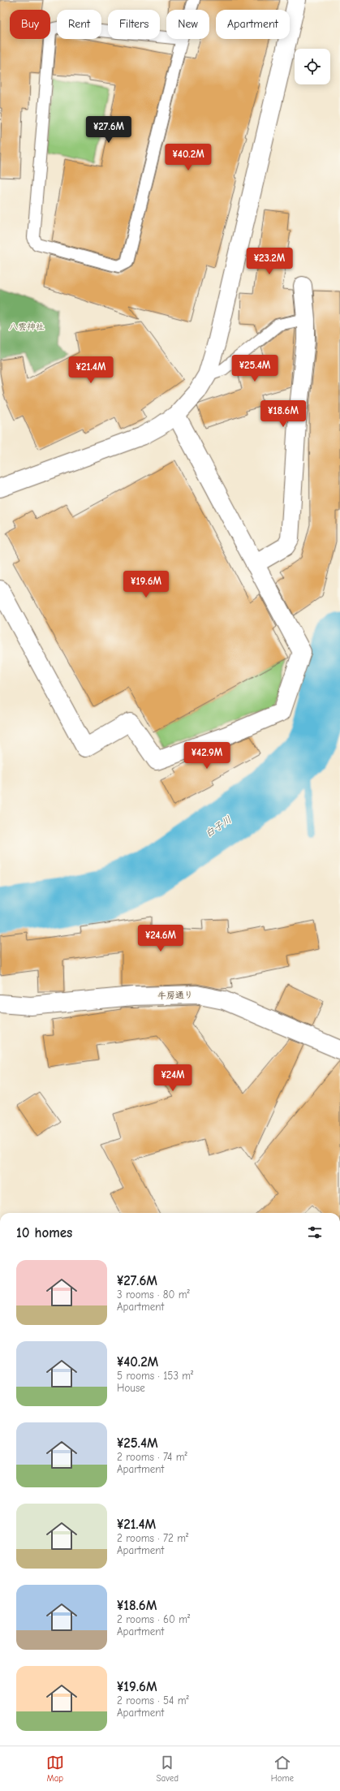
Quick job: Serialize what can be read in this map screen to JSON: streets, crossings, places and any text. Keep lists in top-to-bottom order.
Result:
{
  "streets": {
    "street": ["牛房通り"]
  },
  "water": ["白子川"],
  "parks": ["八雲神社"],
  "page": {
    "chip": [
      "Buy",
      "Rent",
      "Filters",
      "New",
      "Apartment"
    ],
    "price": [
      "¥27.6M",
      "¥40.2M",
      "¥23.2M",
      "¥25.4M",
      "¥21.4M",
      "¥18.6M",
      "¥19.6M",
      "¥42.9M",
      "¥24.6M",
      "¥24M"
    ],
    "heading": "10 homes",
    "list": [
      {
        "name": "¥27.6M",
        "note": "3 rooms · 80 m² · Apartment"
      },
      {
        "name": "¥40.2M",
        "note": "5 rooms · 153 m² · House"
      },
      {
        "name": "¥25.4M",
        "note": "2 rooms · 74 m² · Apartment"
      },
      {
        "name": "¥21.4M",
        "note": "2 rooms · 72 m² · Apartment"
      },
      {
        "name": "¥18.6M",
        "note": "2 rooms · 60 m² · Apartment"
      },
      {
        "name": "¥19.6M",
        "note": "2 rooms · 54 m² · Apartment"
      }
    ],
    "tabs": ["Map", "Saved", "Home"]
  }
}
